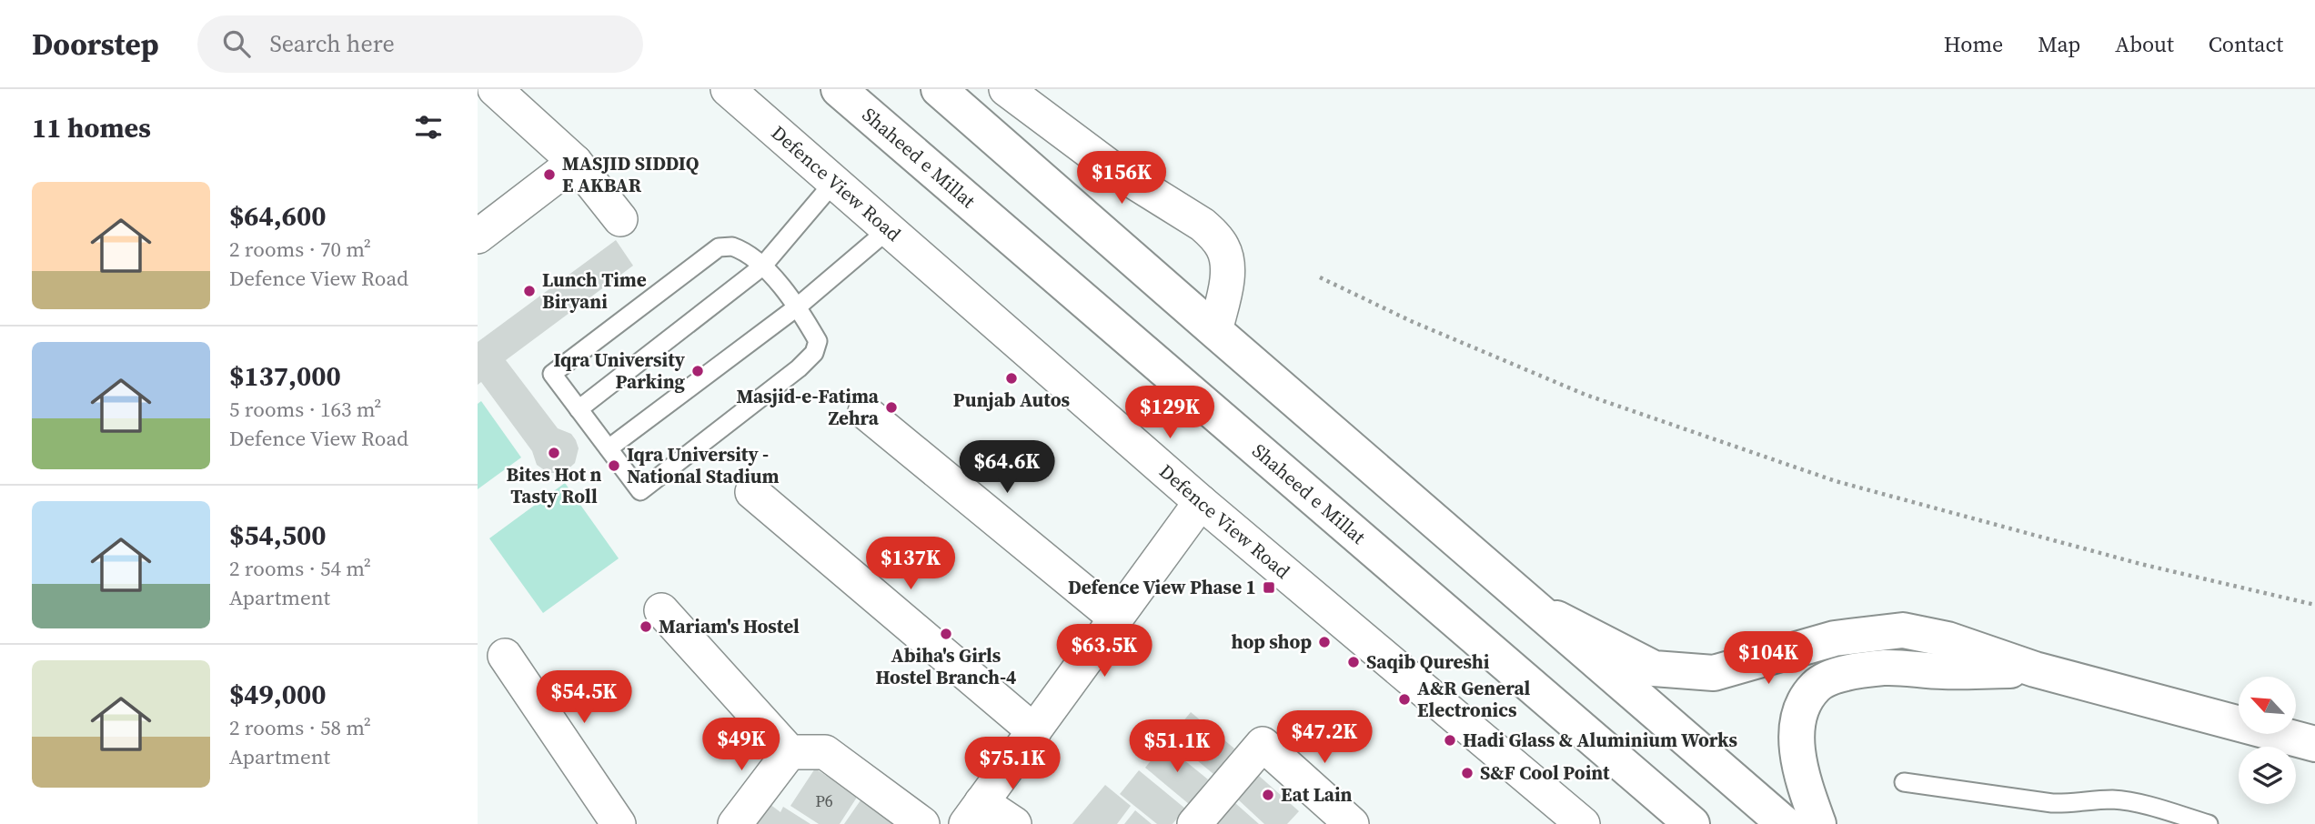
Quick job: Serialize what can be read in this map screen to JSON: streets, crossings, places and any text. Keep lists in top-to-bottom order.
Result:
{
  "streets": {
    "main road": ["Shaheed e Millat"],
    "street": ["Defence View Road"]
  },
  "places": {
    "other": [
      "MASJID SIDDIQ E AKBAR",
      "Lunch Time Biryani",
      "Iqra University Parking",
      "Punjab Autos",
      "Masjid-e-Fatima Zehra",
      "Bites Hot n Tasty Roll",
      "Iqra University - National Stadium",
      "Mariam's Hostel",
      "Abiha's Girls Hostel Branch-4",
      "hop shop",
      "Saqib Qureshi",
      "A&R General Electronics",
      "Hadi Glass & Aluminium Works",
      "S&F Cool Point",
      "Eat Lain"
    ],
    "transit": ["Defence View Phase 1"]
  },
  "house_numbers": ["P6"],
  "north": "top left",
  "page": {
    "header": "Doorstep",
    "search": "Search here",
    "nav": [
      "Home",
      "Map",
      "About",
      "Contact"
    ],
    "heading": "11 homes",
    "price": [
      "$156K",
      "$129K",
      "$64.6K",
      "$137K",
      "$63.5K",
      "$104K",
      "$54.5K",
      "$47.2K",
      "$49K",
      "$51.1K",
      "$75.1K"
    ],
    "list": [
      {
        "name": "$64,600",
        "note": "2 rooms · 70 m² · Defence View Road"
      },
      {
        "name": "$137,000",
        "note": "5 rooms · 163 m² · Defence View Road"
      },
      {
        "name": "$54,500",
        "note": "2 rooms · 54 m² · Apartment"
      },
      {
        "name": "$49,000",
        "note": "2 rooms · 58 m² · Apartment"
      }
    ]
  }
}
